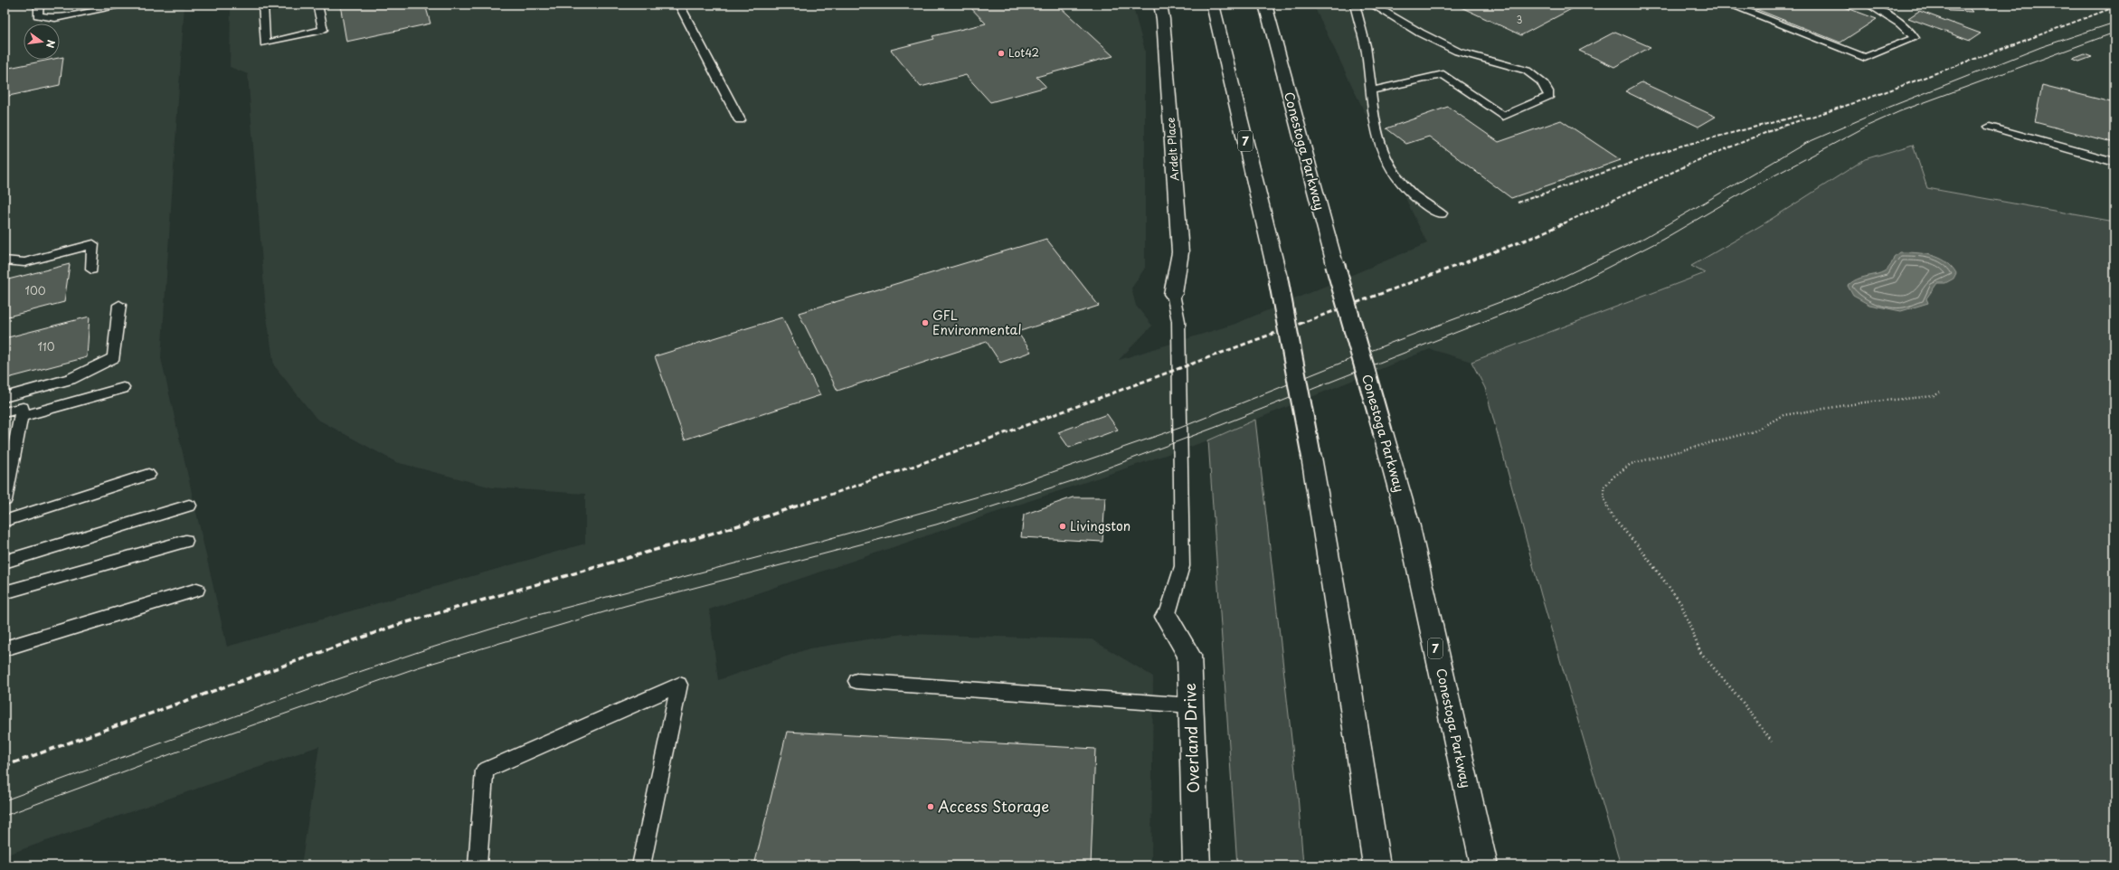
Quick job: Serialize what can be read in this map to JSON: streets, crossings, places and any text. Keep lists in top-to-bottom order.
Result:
{
  "streets": {
    "main road": [
      "7",
      "Ardelt Place",
      "Conestoga Parkway",
      "Overland Drive"
    ]
  },
  "places": [
    "Lot42",
    "GFL Environmental",
    "Livingston",
    "Access Storage"
  ],
  "house_numbers": ["3", "100", "110"],
  "north": "right"
}
